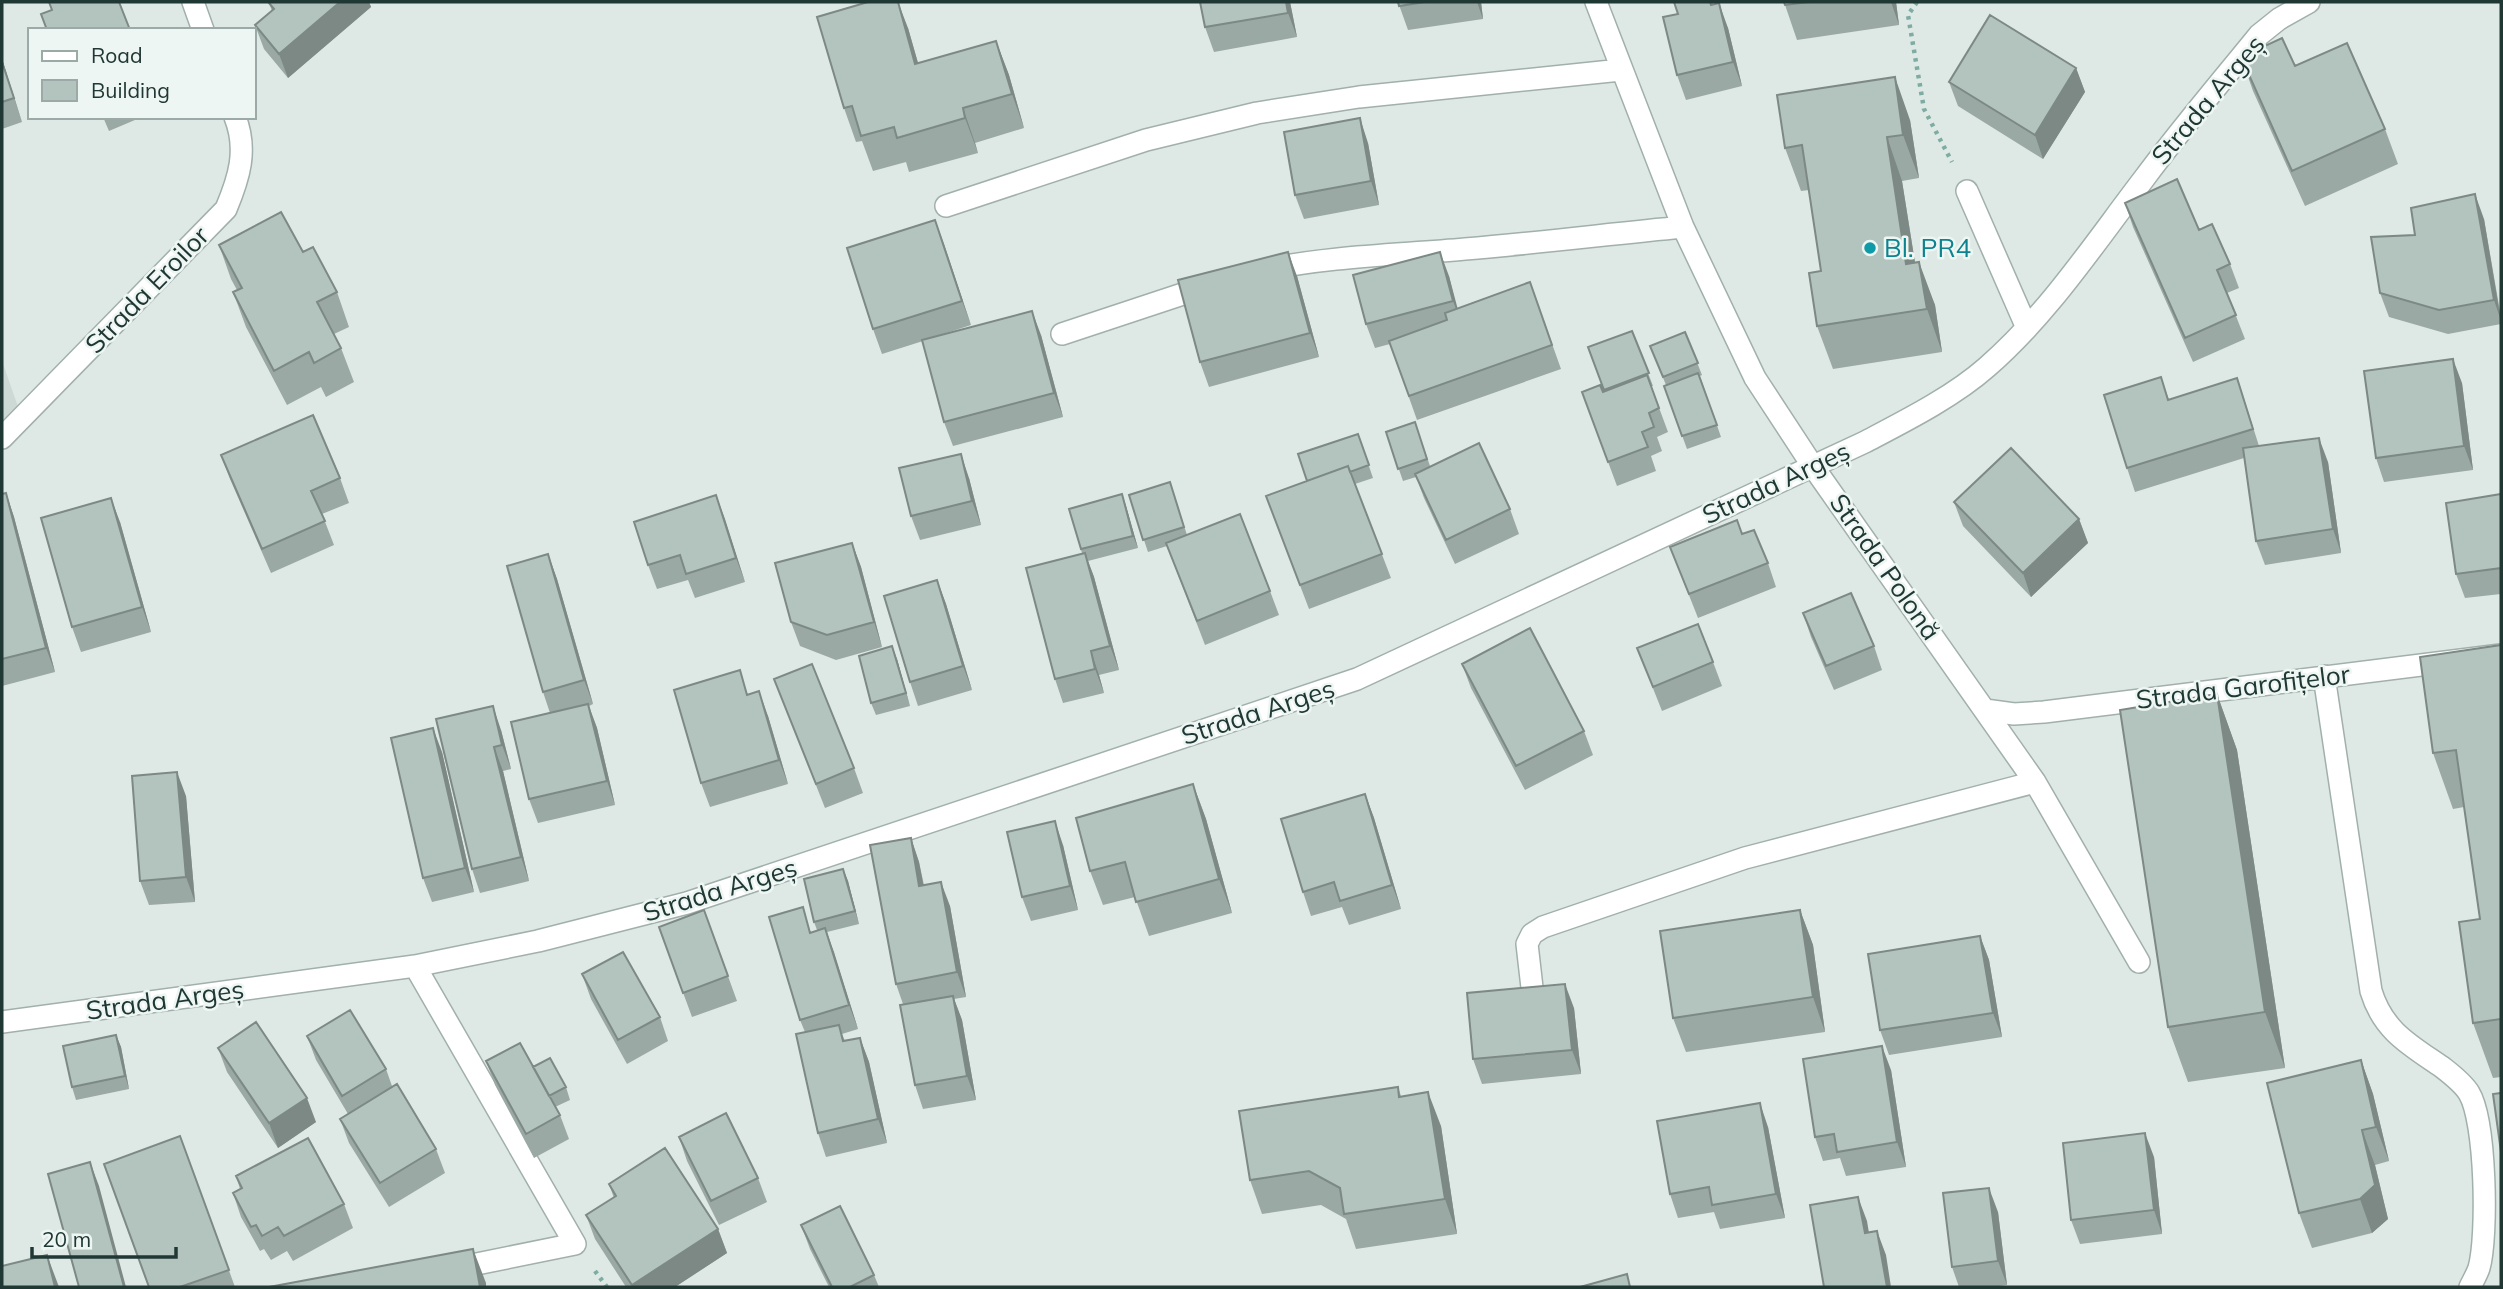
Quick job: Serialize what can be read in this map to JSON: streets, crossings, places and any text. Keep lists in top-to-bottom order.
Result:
{
  "streets": {
    "street": [
      "Strada Argeș",
      "Strada Eroilor",
      "Strada Polonă",
      "Strada Garofițelor"
    ]
  },
  "crossings": [
    ["Strada Argeș", "Strada Polonă"],
    ["Strada Polonă", "Strada Garofițelor"]
  ],
  "places": ["Bl. PR4"],
  "legend": ["Road", "Building"],
  "scale_bar": "20 m"
}
